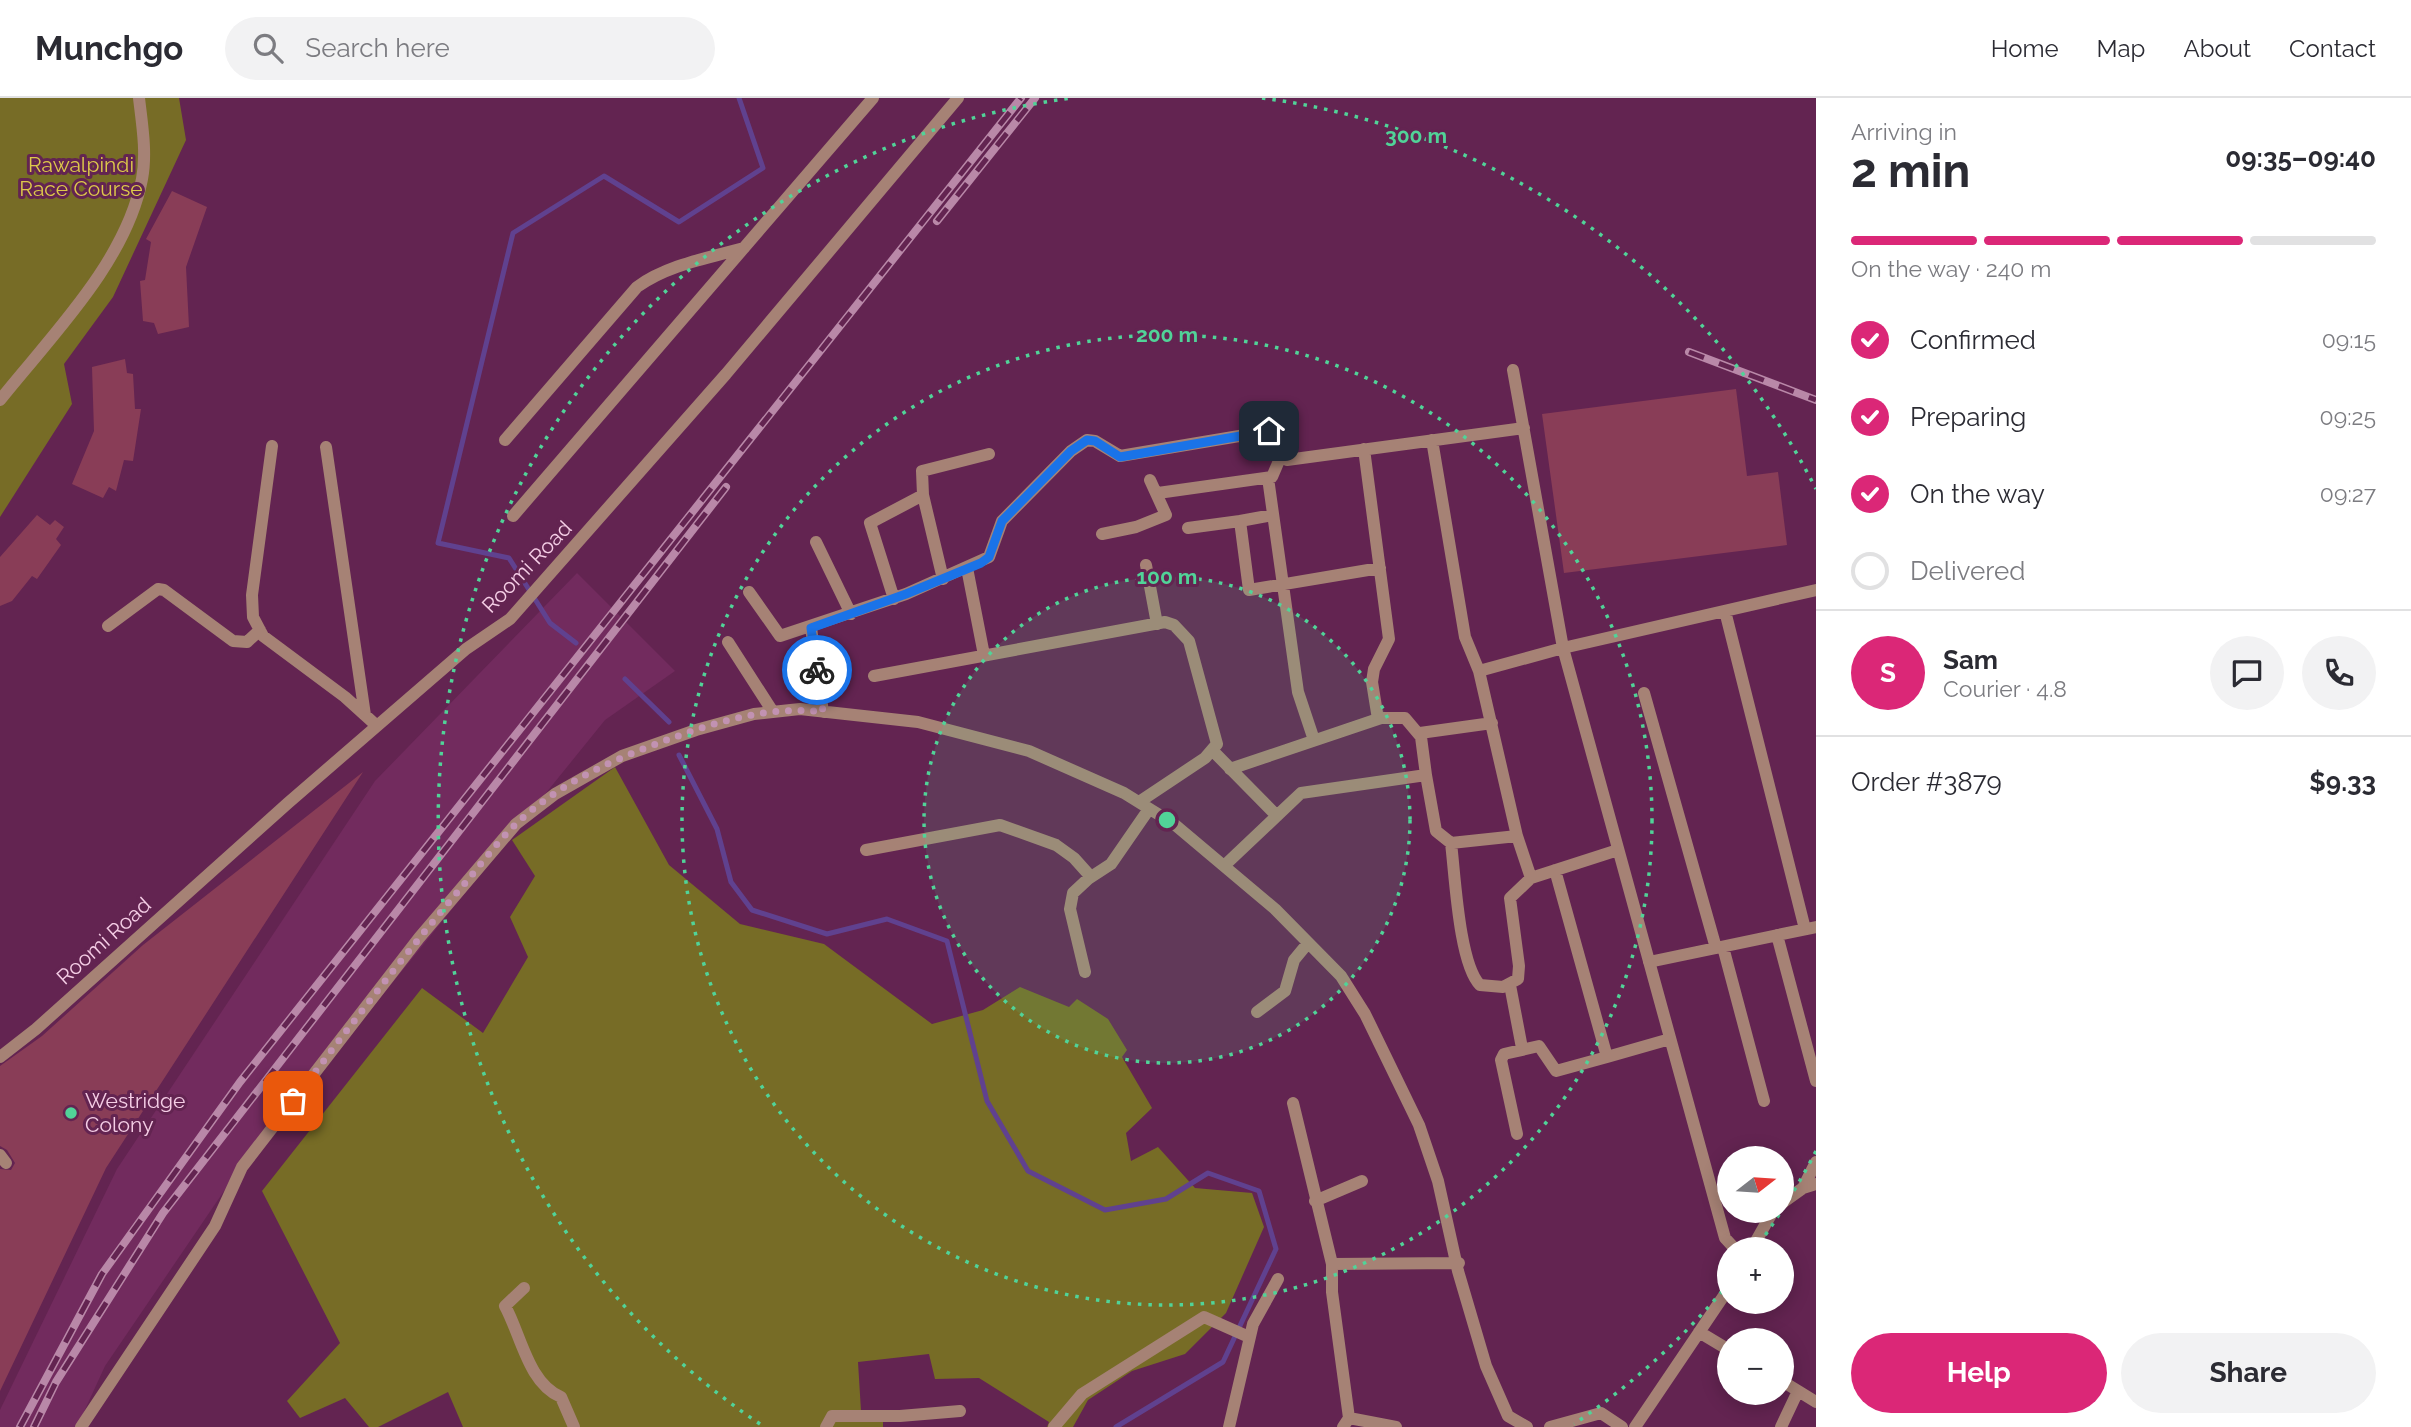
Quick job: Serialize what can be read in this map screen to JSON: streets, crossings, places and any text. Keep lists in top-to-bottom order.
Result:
{
  "streets": {
    "street": ["Roomi Road"]
  },
  "parks": ["Rawalpindi Race Course"],
  "places": ["Westridge Colony"],
  "north": "right",
  "page": {
    "header": "Munchgo",
    "search": "Search here",
    "nav": [
      "Home",
      "Map",
      "About",
      "Contact"
    ],
    "heading": ["2 min", "Arriving in", "09:35–09:40"],
    "panel": [
      "Sam",
      "Courier · 4.8",
      "Order #3879",
      "$9.33"
    ],
    "bar": "On the way · 240 m",
    "list": [
      ["Confirmed", "09:15"],
      ["Preparing", "09:25"],
      ["On the way", "09:27"],
      "Delivered"
    ],
    "round": "S",
    "map_buttons": ["+", "−"],
    "buttons": ["Help", "Share"]
  },
  "rings": ["300 m", "200 m", "100 m"]
}
